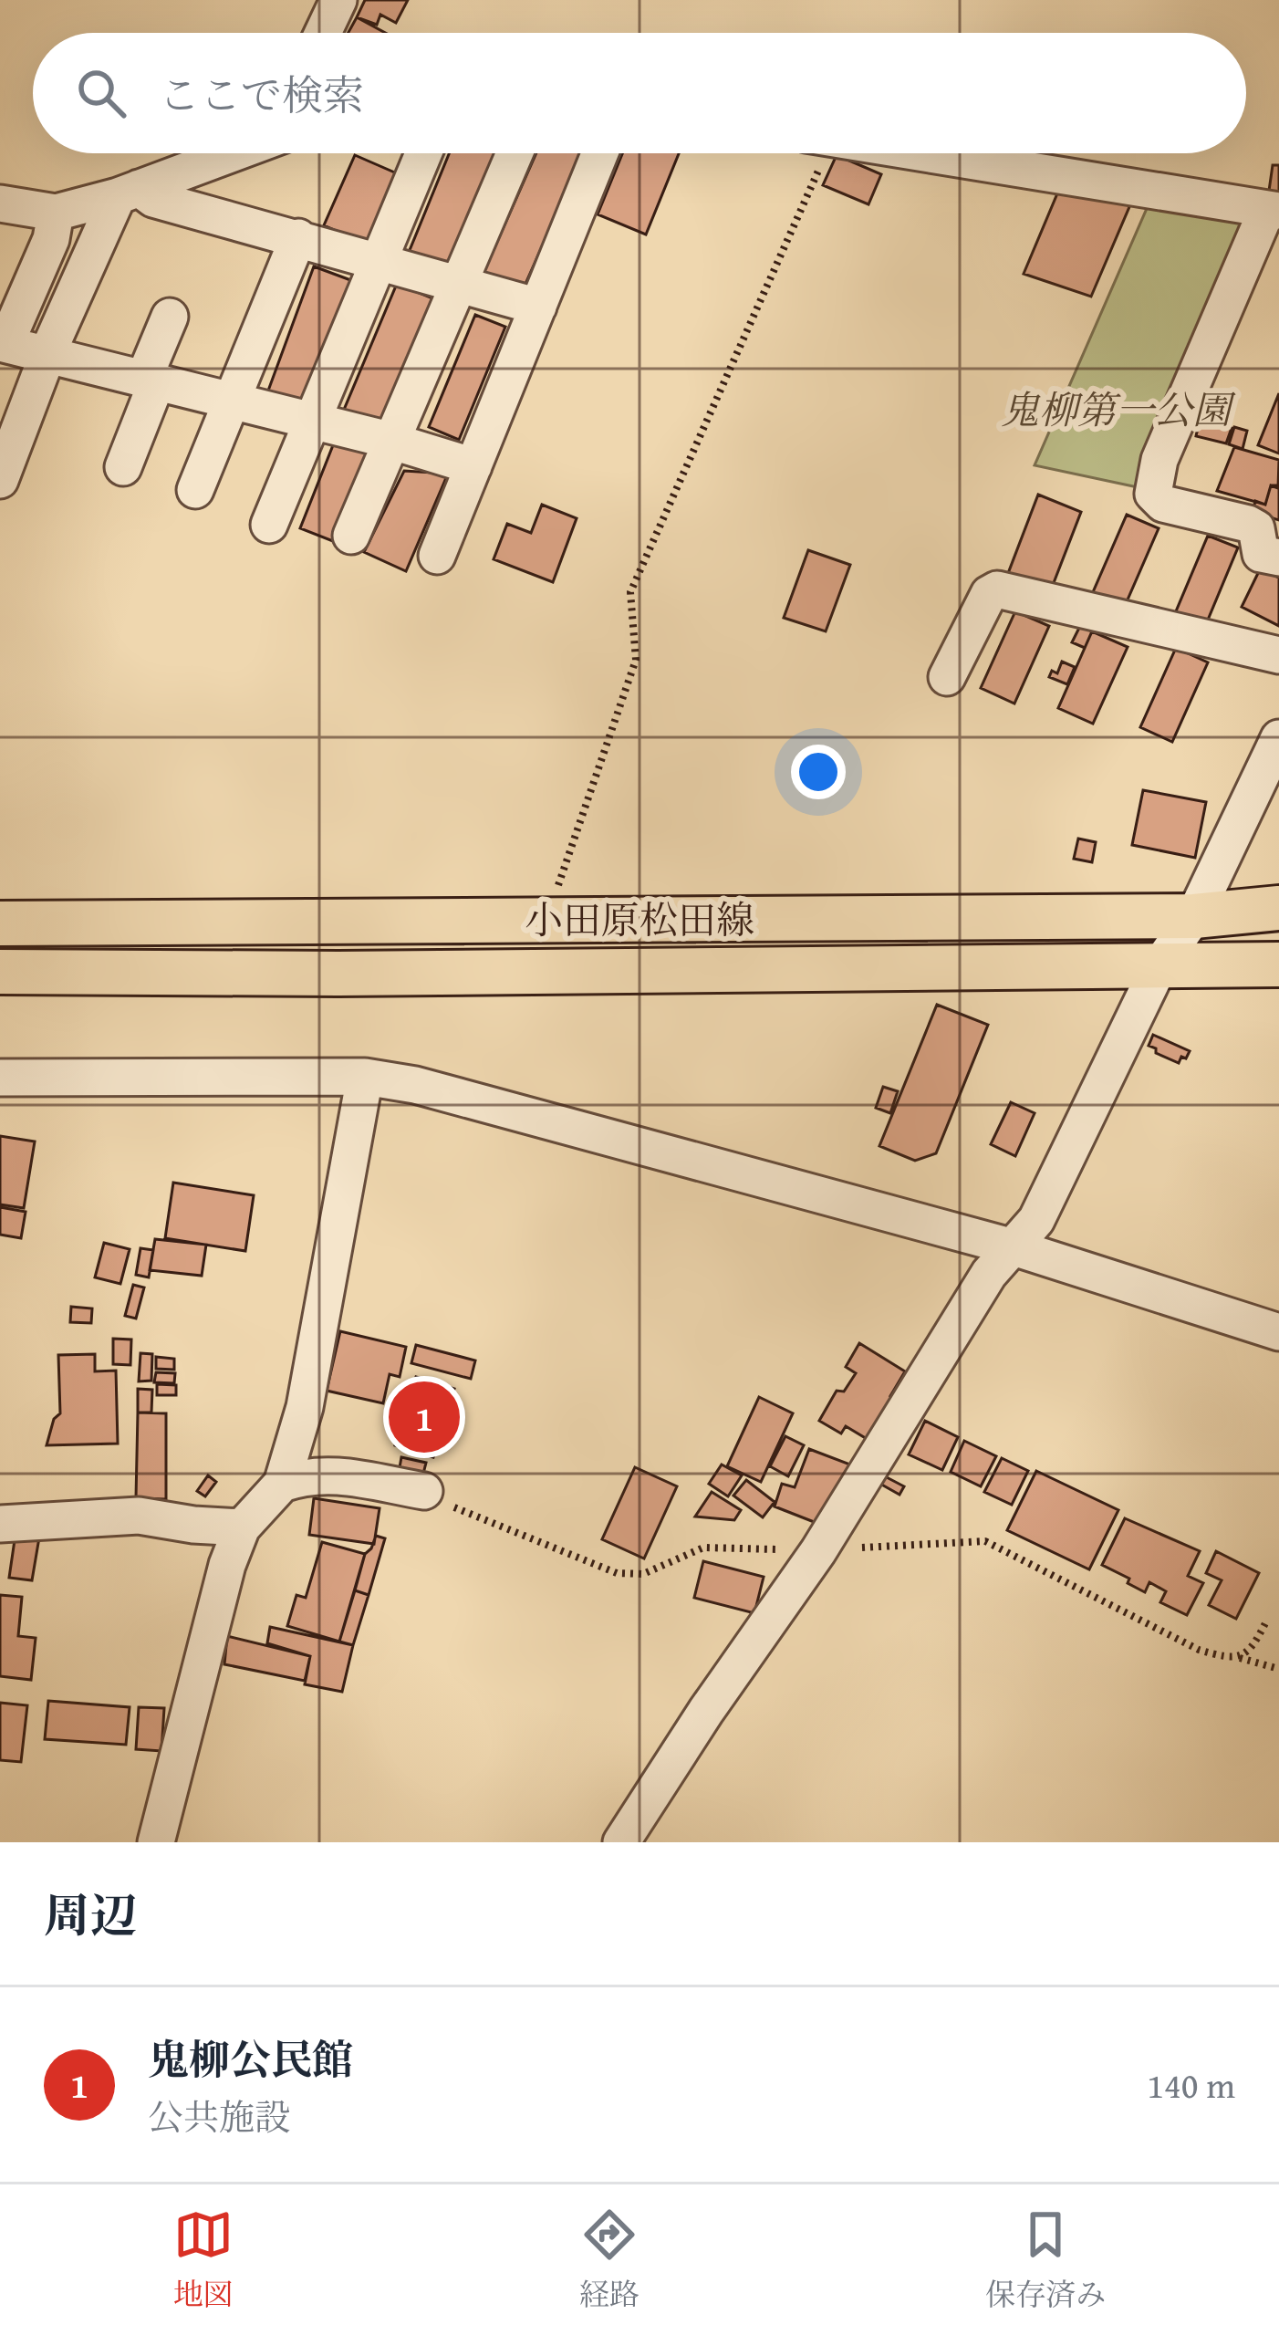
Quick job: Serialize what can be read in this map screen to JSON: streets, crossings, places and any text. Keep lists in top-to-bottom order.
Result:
{
  "streets": {
    "main road": ["小田原松田線"]
  },
  "parks": ["鬼柳第一公園"],
  "page": {
    "search": "ここで検索",
    "pins": "1",
    "heading": "周辺",
    "list": [
      {
        "mark": "1",
        "name": "鬼柳公民館",
        "note": "公共施設",
        "value": "140 m"
      }
    ],
    "nav": ["地図", "経路", "保存済み"]
  }
}
